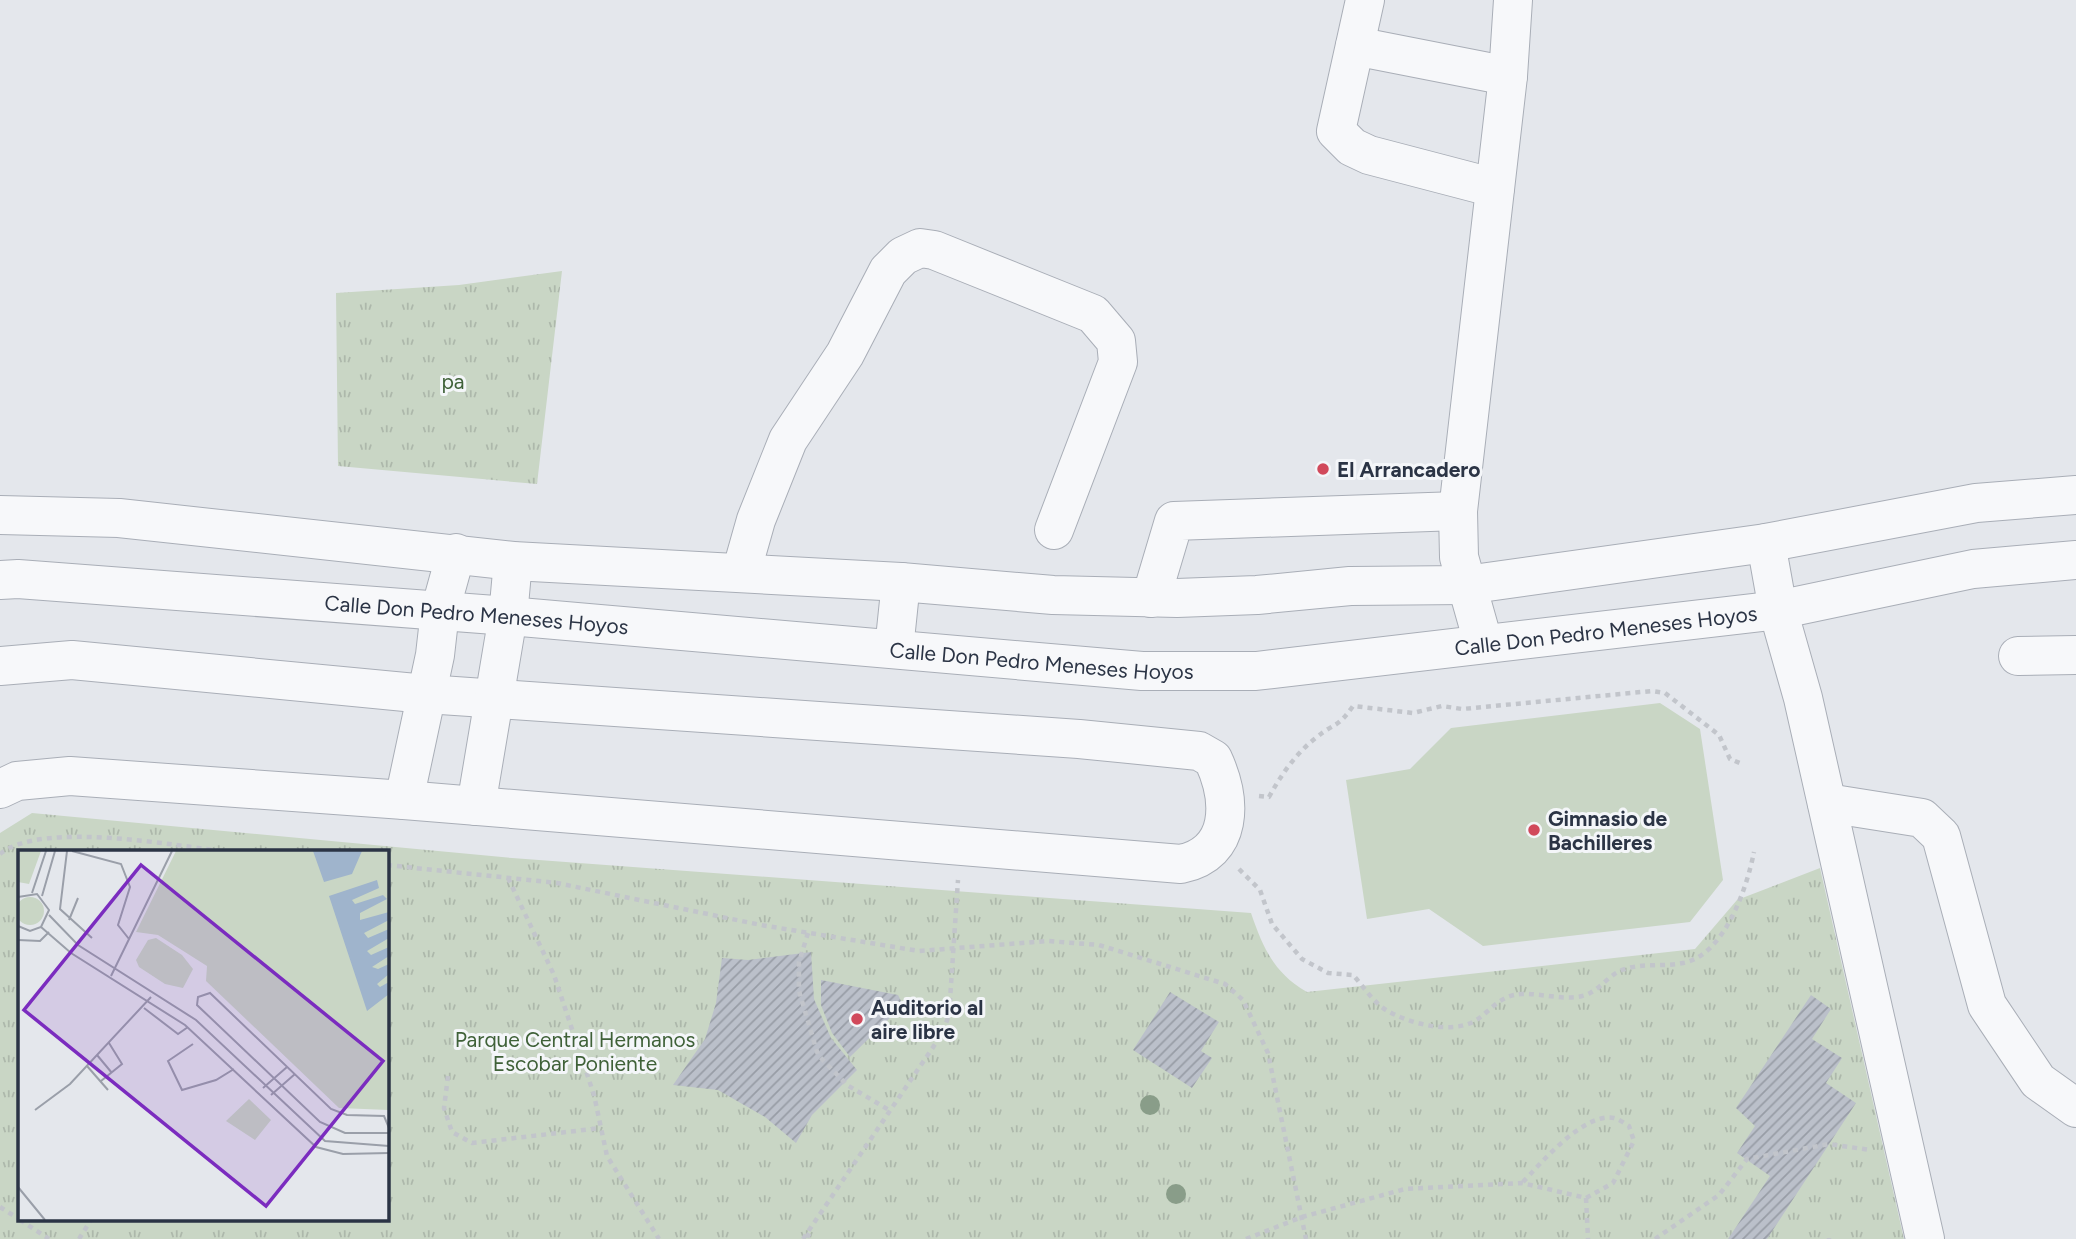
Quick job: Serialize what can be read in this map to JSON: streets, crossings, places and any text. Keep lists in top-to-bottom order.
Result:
{
  "streets": {
    "street": ["Calle Don Pedro Meneses Hoyos"]
  },
  "parks": ["pa", "Parque Central Hermanos Escobar Poniente"],
  "places": ["El Arrancadero", "Gimnasio de Bachilleres", "Auditorio al aire libre"]
}
